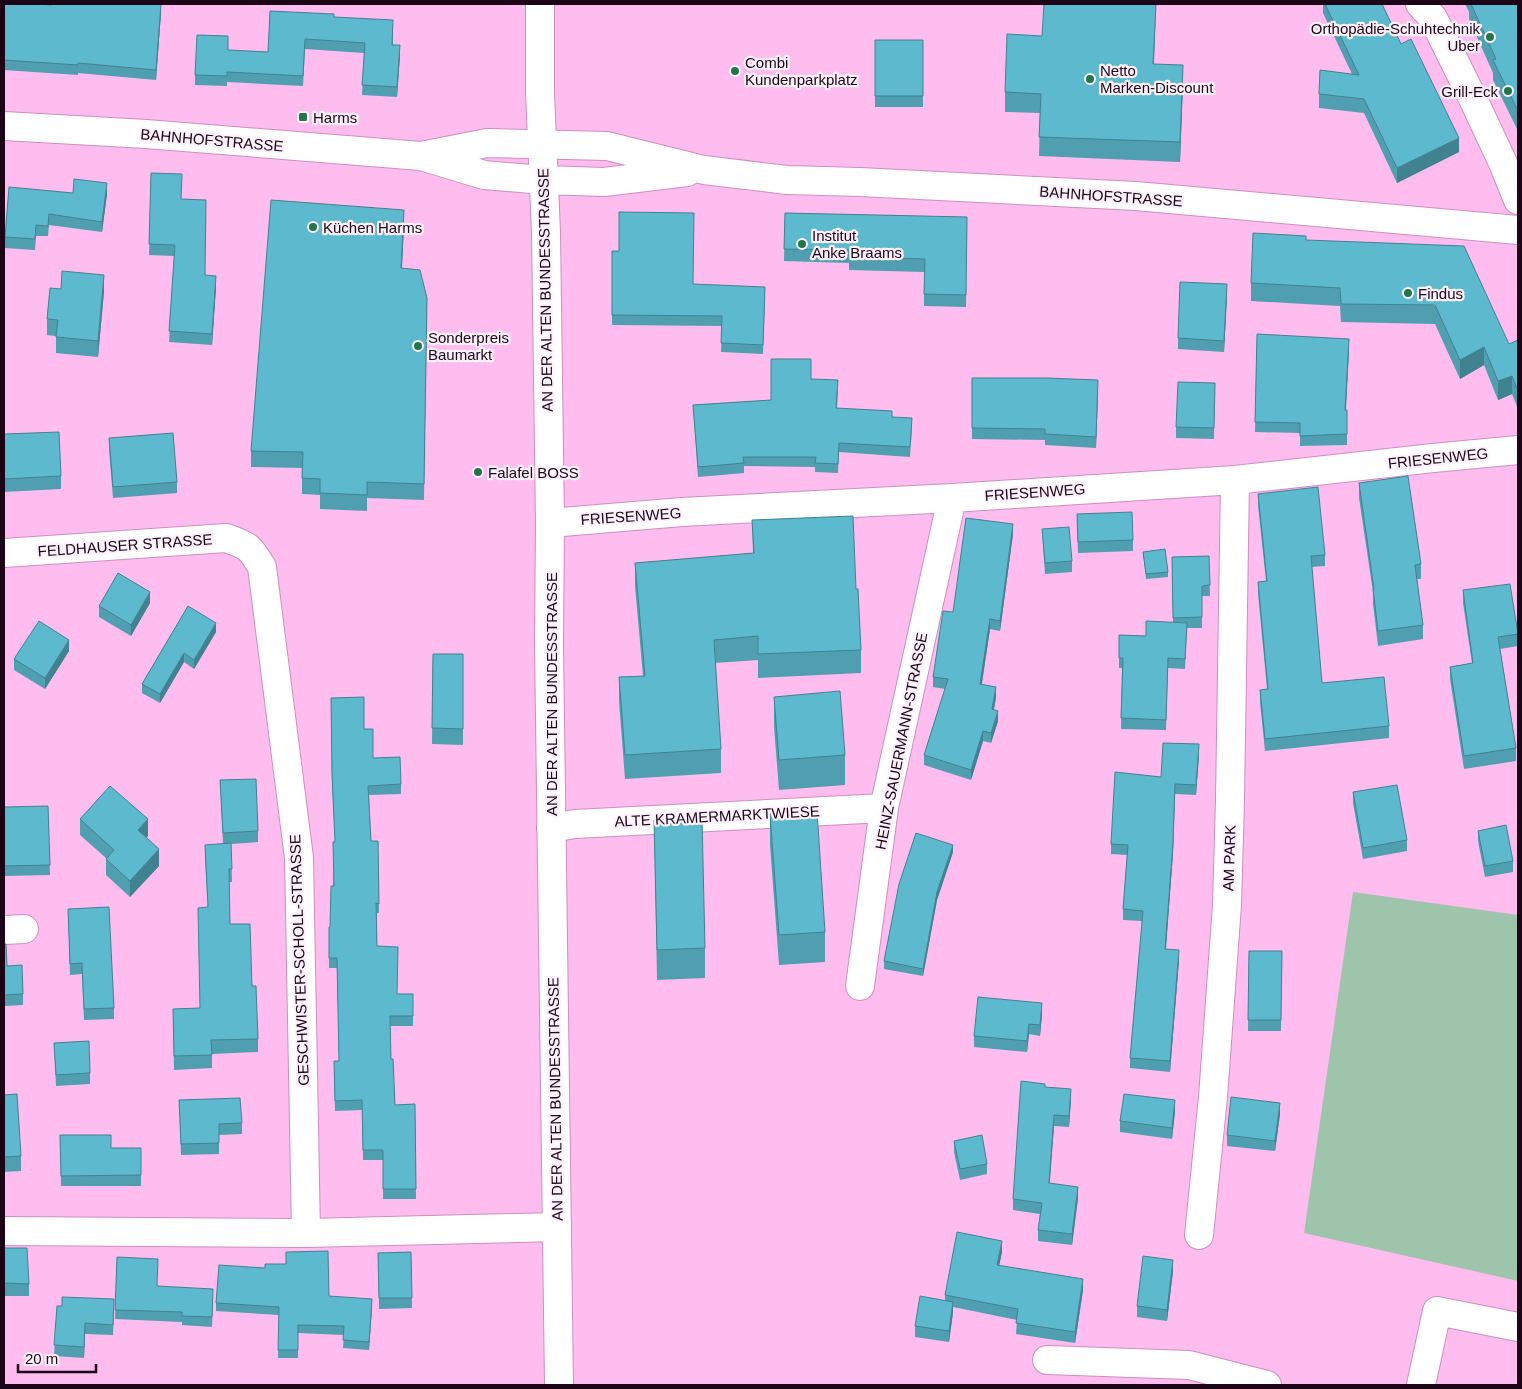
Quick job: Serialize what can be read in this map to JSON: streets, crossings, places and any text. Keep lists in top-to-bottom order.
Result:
{
  "streets": {
    "street": [
      "BAHNHOFSTRASSE",
      "AN DER ALTEN BUNDESSTRASSE",
      "FRIESENWEG",
      "FELDHAUSER STRASSE",
      "HEINZ-SAUERMANN-STRASSE",
      "ALTE KRAMERMARKTWIESE",
      "AM PARK",
      "GESCHWISTER-SCHOLL-STRASSE"
    ]
  },
  "crossings": [
    ["BAHNHOFSTRASSE", "AN DER ALTEN BUNDESSTRASSE"],
    ["AN DER ALTEN BUNDESSTRASSE", "FRIESENWEG"],
    ["AN DER ALTEN BUNDESSTRASSE", "ALTE KRAMERMARKTWIESE"],
    ["FRIESENWEG", "HEINZ-SAUERMANN-STRASSE"],
    ["FRIESENWEG", "AM PARK"],
    ["FELDHAUSER STRASSE", "GESCHWISTER-SCHOLL-STRASSE"],
    ["HEINZ-SAUERMANN-STRASSE", "ALTE KRAMERMARKTWIESE"]
  ],
  "places": {
    "other": [
      "Orthopädie-Schuhtechnik Uber",
      "Combi Kundenparkplatz",
      "Netto Marken-Discount",
      "Grill-Eck",
      "Küchen Harms",
      "Institut Anke Braams",
      "Findus",
      "Sonderpreis Baumarkt",
      "Falafel BOSS"
    ],
    "transit": ["Harms"]
  },
  "scale_bar": "20 m"
}
